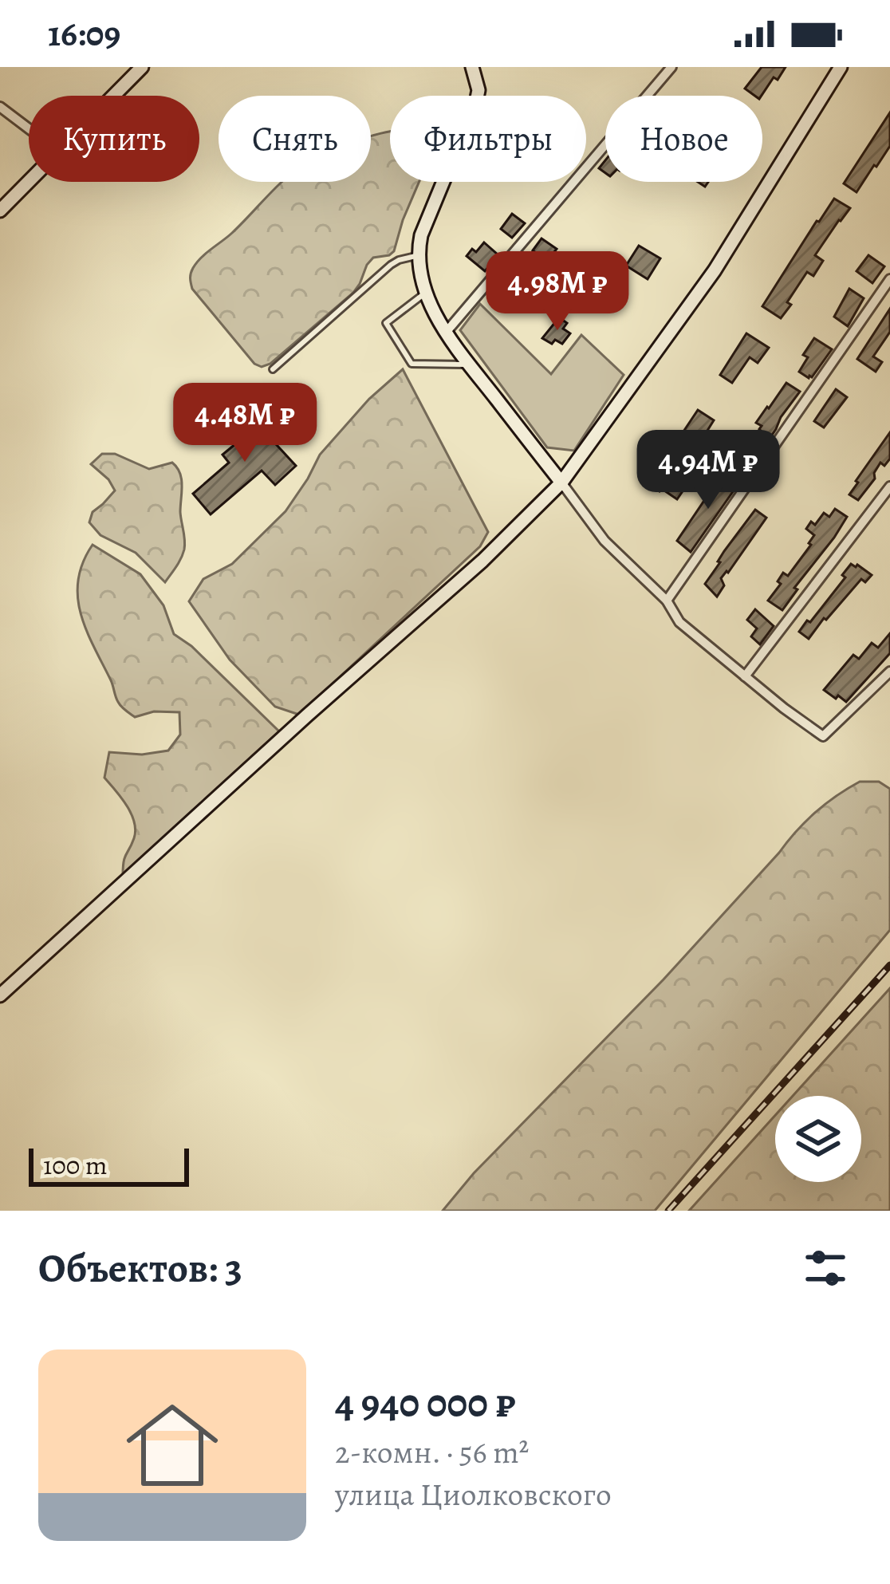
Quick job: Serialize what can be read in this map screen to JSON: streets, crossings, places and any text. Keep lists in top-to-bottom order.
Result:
{
  "scale_bar": "100 m",
  "page": {
    "status": "16:09",
    "chip": [
      "Купить",
      "Снять",
      "Фильтры",
      "Новое"
    ],
    "price": ["4.98M ₽", "4.48M ₽", "4.94M ₽"],
    "scale": "100 m",
    "heading": "Объектов: 3",
    "list": [
      {
        "name": "4 940 000 ₽",
        "note": "2-комн. · 56 m² · улица Циолковского"
      }
    ]
  }
}
